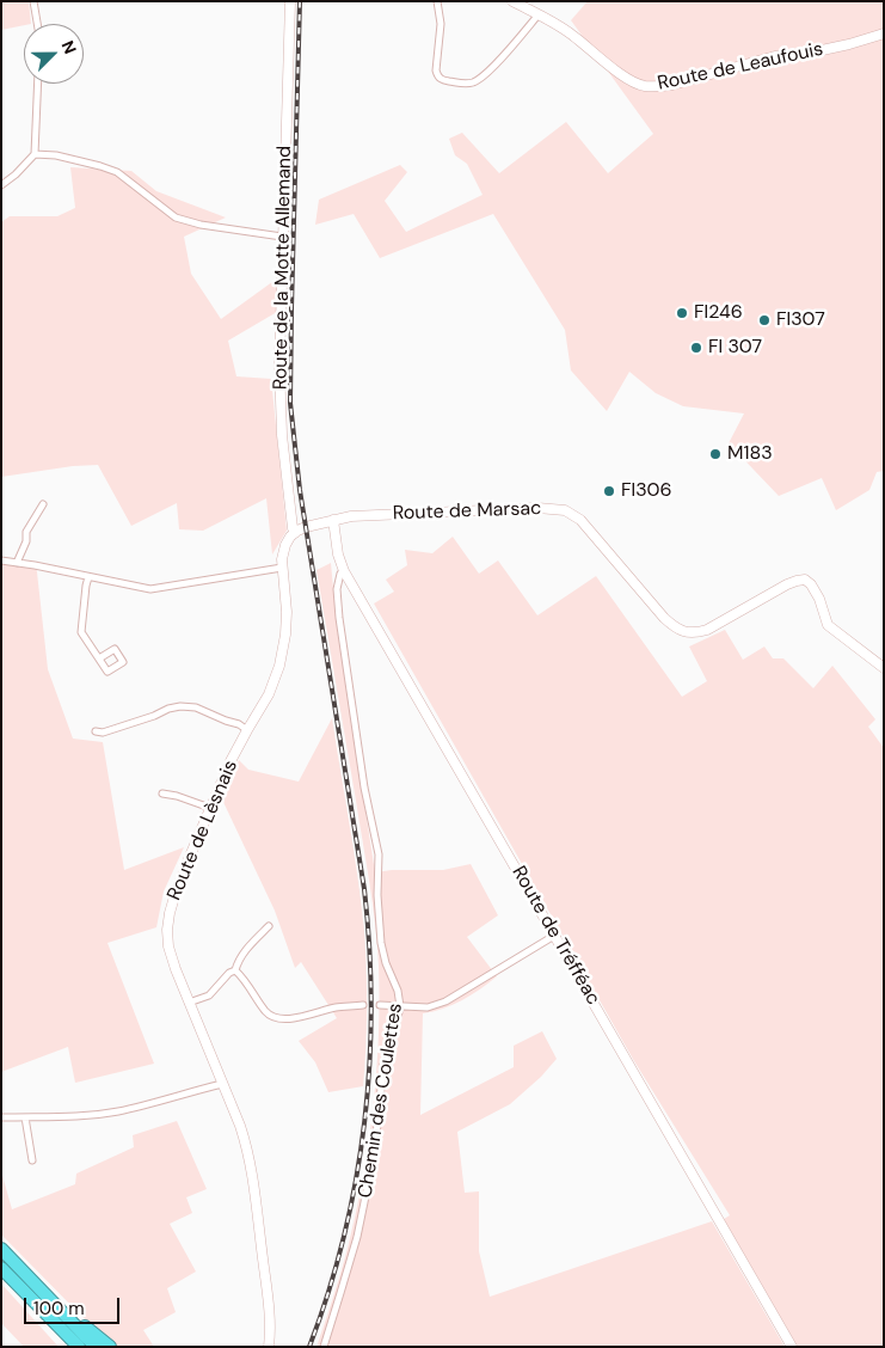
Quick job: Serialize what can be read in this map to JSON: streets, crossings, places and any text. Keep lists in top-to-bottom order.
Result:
{
  "streets": {
    "street": [
      "Route de Leaufouis",
      "Route de la Motte Allemand",
      "Route de Marsac",
      "Route de Lèsnais",
      "Route de Tréfféac",
      "Chemin des Coulettes"
    ]
  },
  "crossings": [
    ["Route de la Motte Allemand", "Route de Lèsnais"],
    ["Route de Marsac", "Route de Tréfféac"],
    ["Route de Tréfféac", "Chemin des Coulettes"]
  ],
  "places": [
    "Fl246",
    "Fl307",
    "Fl 307",
    "M183",
    "Fl306"
  ],
  "scale_bar": "100 m",
  "north": "top right"
}
